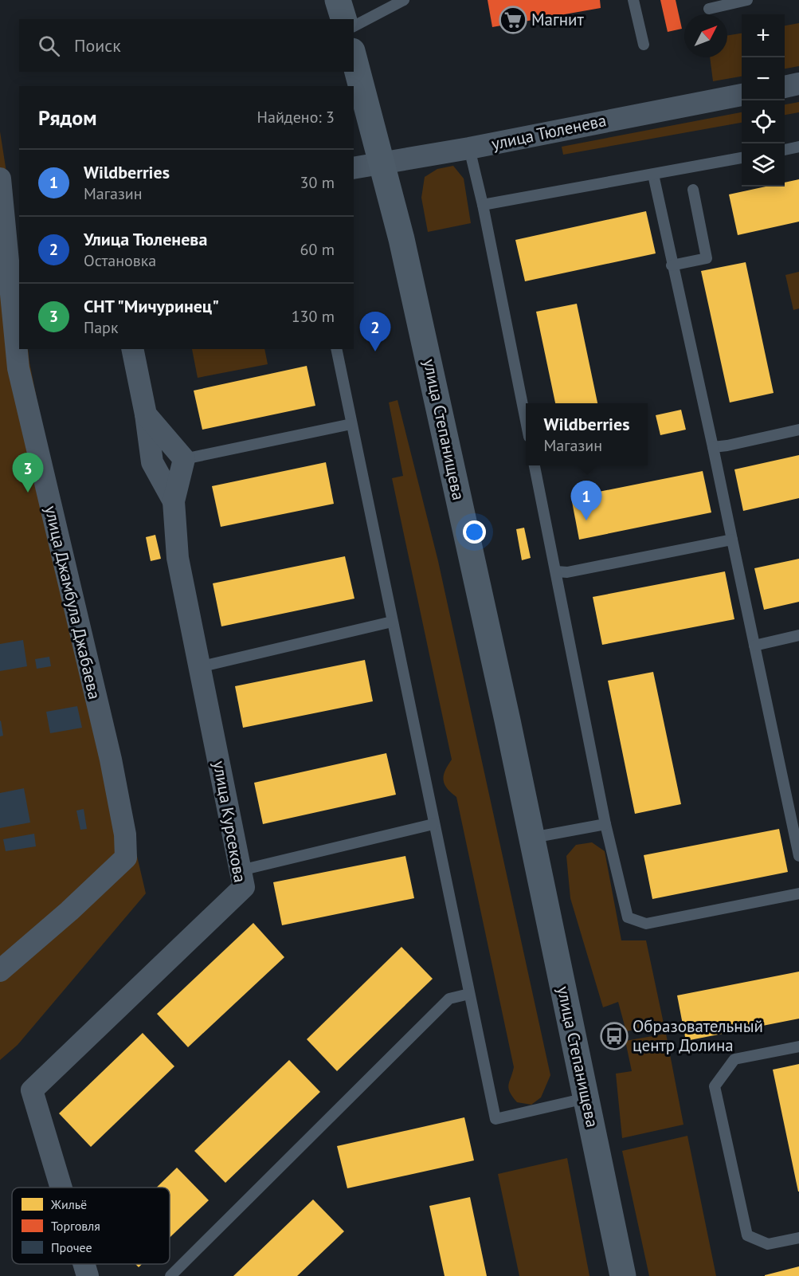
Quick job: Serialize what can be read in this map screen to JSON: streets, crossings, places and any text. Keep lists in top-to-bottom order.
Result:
{
  "streets": {
    "street": [
      "улица Тюленева",
      "улица Степанищева",
      "улица Джамбула Джабаева",
      "улица Курсекова"
    ]
  },
  "crossings": [
    ["улица Тюленева", "улица Степанищева"]
  ],
  "places": {
    "supermarket": ["Магнит"],
    "bus stop": ["Образовательный центр Долина"]
  },
  "legend": ["Жильё", "Торговля", "Прочее"],
  "north": "top right",
  "page": {
    "map_buttons": ["+", "−"],
    "search": "Поиск",
    "heading": ["Рядом", "Найдено: 3"],
    "list": [
      {
        "mark": "1",
        "name": "Wildberries",
        "note": "Магазин",
        "value": "30 m"
      },
      {
        "mark": "2",
        "name": "Улица Тюленева",
        "note": "Остановка",
        "value": "60 m"
      },
      {
        "mark": "3",
        "name": "СНТ \"Мичуринец\"",
        "note": "Парк",
        "value": "130 m"
      }
    ],
    "pins": ["2", "3", "1"],
    "popup": ["Wildberries", "Магазин"]
  }
}
